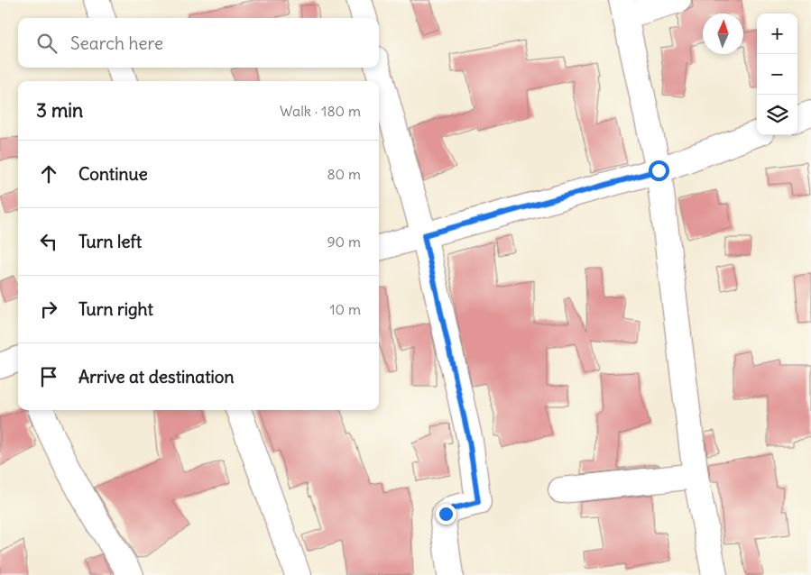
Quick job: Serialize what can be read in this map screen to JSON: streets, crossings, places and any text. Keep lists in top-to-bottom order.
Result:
{
  "north": "top",
  "page": {
    "map_buttons": ["+", "−"],
    "search": "Search here",
    "heading": ["3 min", "Walk · 180 m"],
    "list": [
      ["Continue", "80 m"],
      ["Turn left", "90 m"],
      ["Turn right", "10 m"],
      "Arrive at destination"
    ]
  }
}
